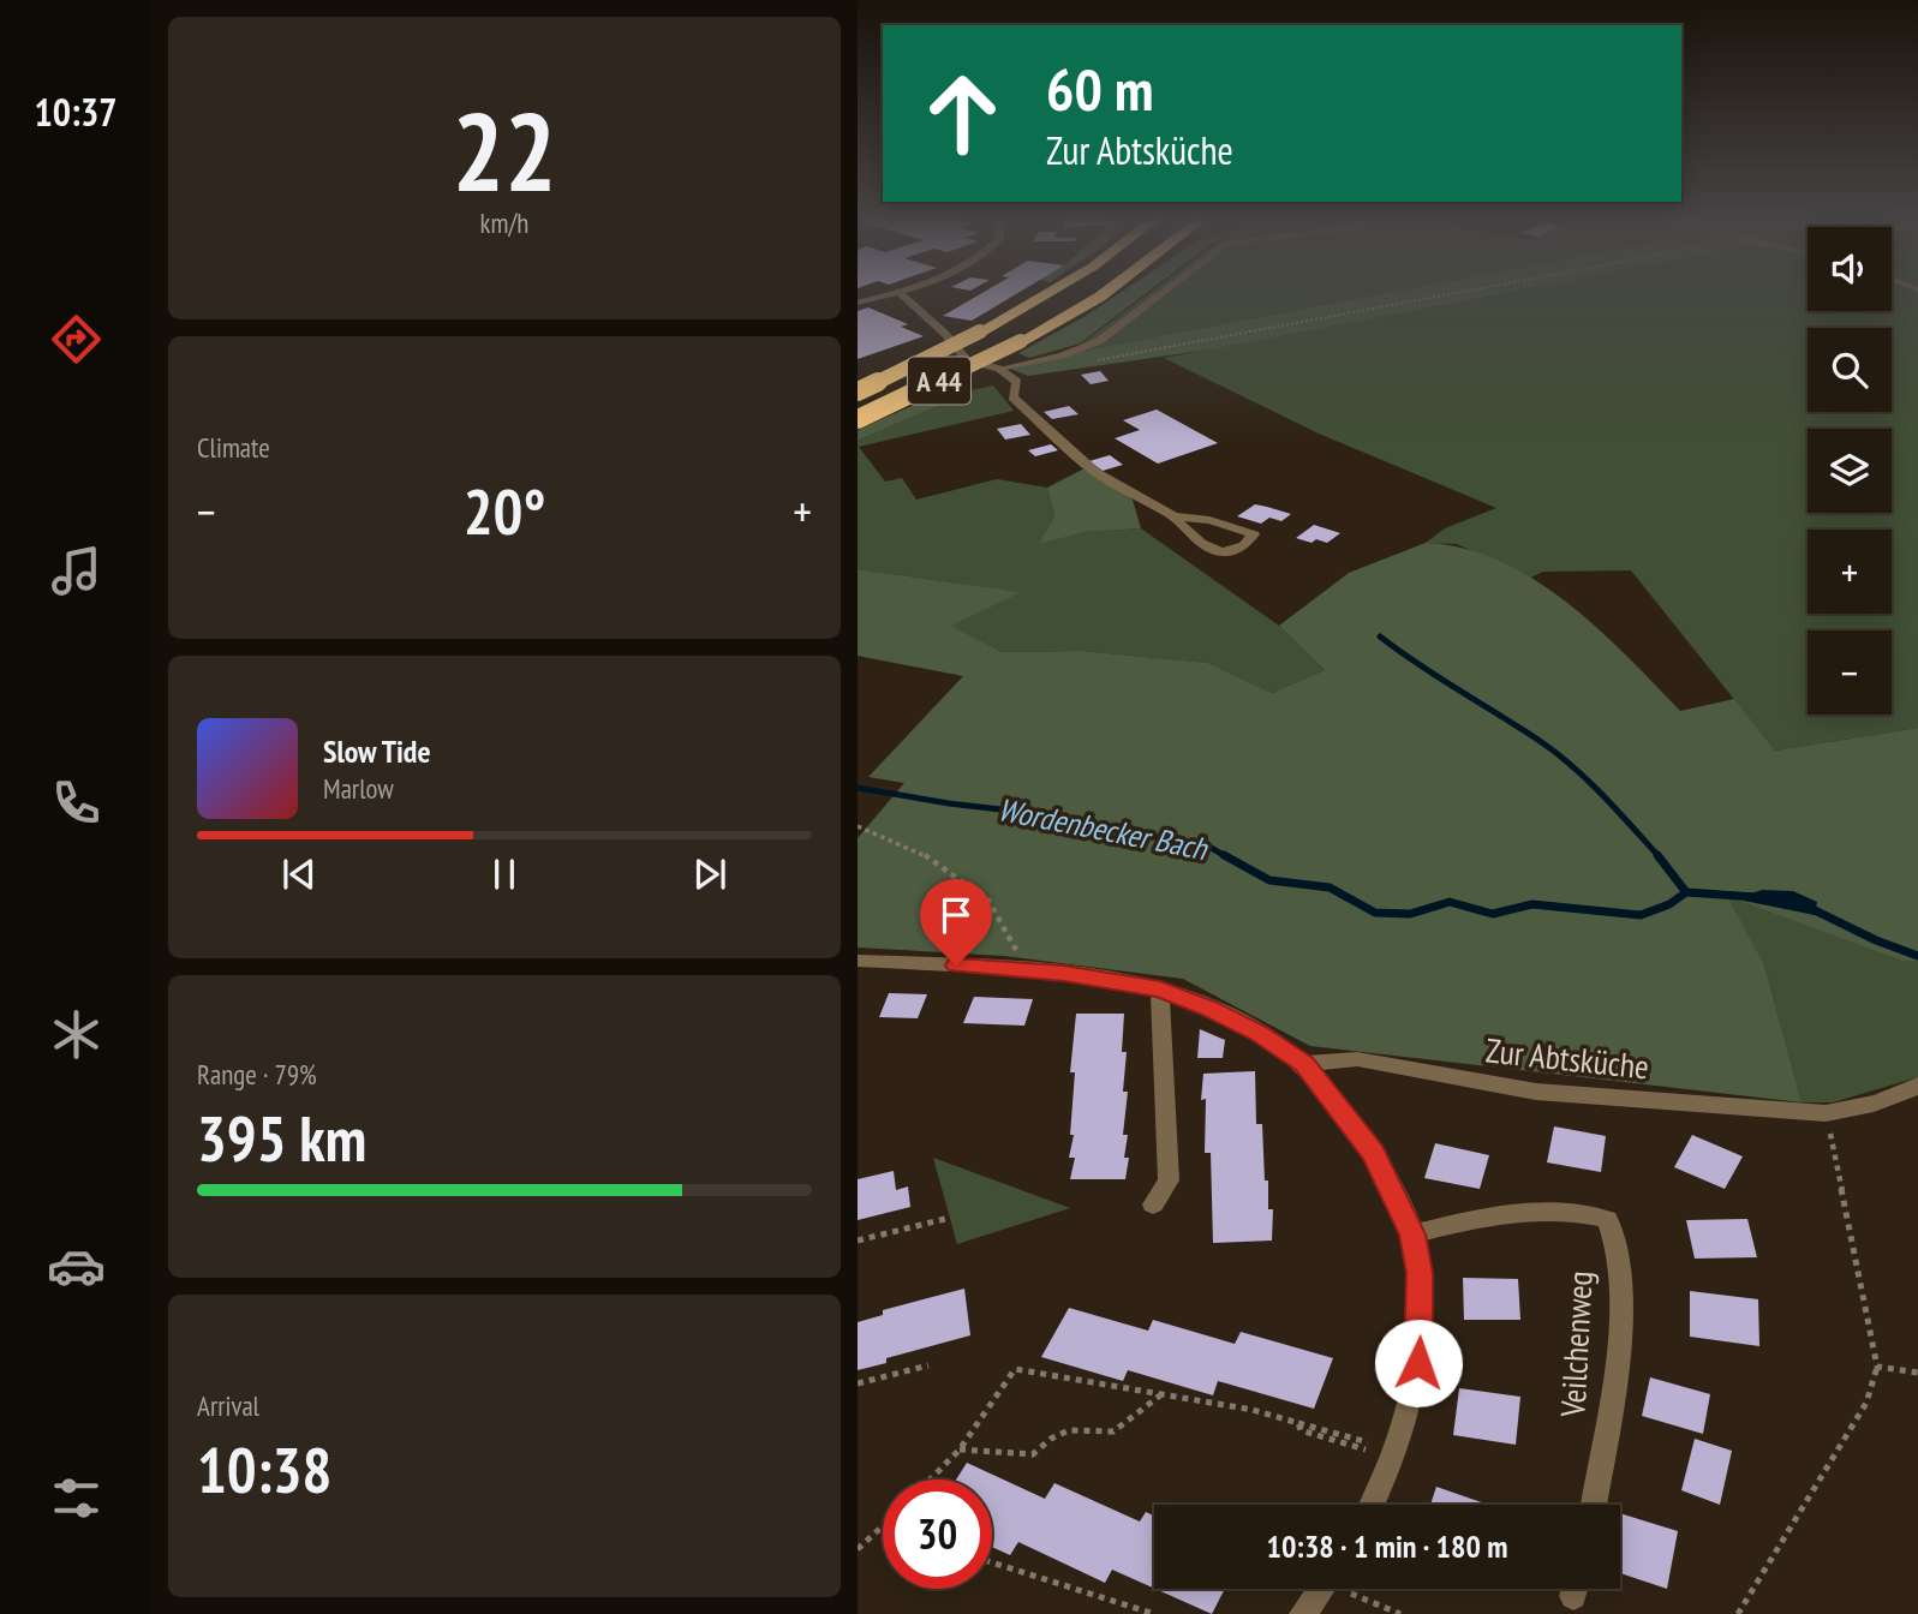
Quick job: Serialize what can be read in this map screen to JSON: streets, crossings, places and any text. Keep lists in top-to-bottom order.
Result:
{
  "streets": {
    "highway": ["A 44"],
    "street": ["Zur Abtsküche", "Veilchenweg"]
  },
  "water": ["Wordenbecker Bach"],
  "page": {
    "tabs": "10:37",
    "tile": [
      ["22", "km/h"],
      "Climate",
      ["Range · 79%", "395 km"],
      ["Arrival", "10:38"]
    ],
    "turn": ["60 m", "Zur Abtsküche"],
    "map_buttons": ["+", "−"],
    "heat": ["−", "20°", "+"],
    "song": ["Slow Tide", "Marlow"],
    "limit": "30",
    "trip": "10:38 · 1 min · 180 m"
  }
}
